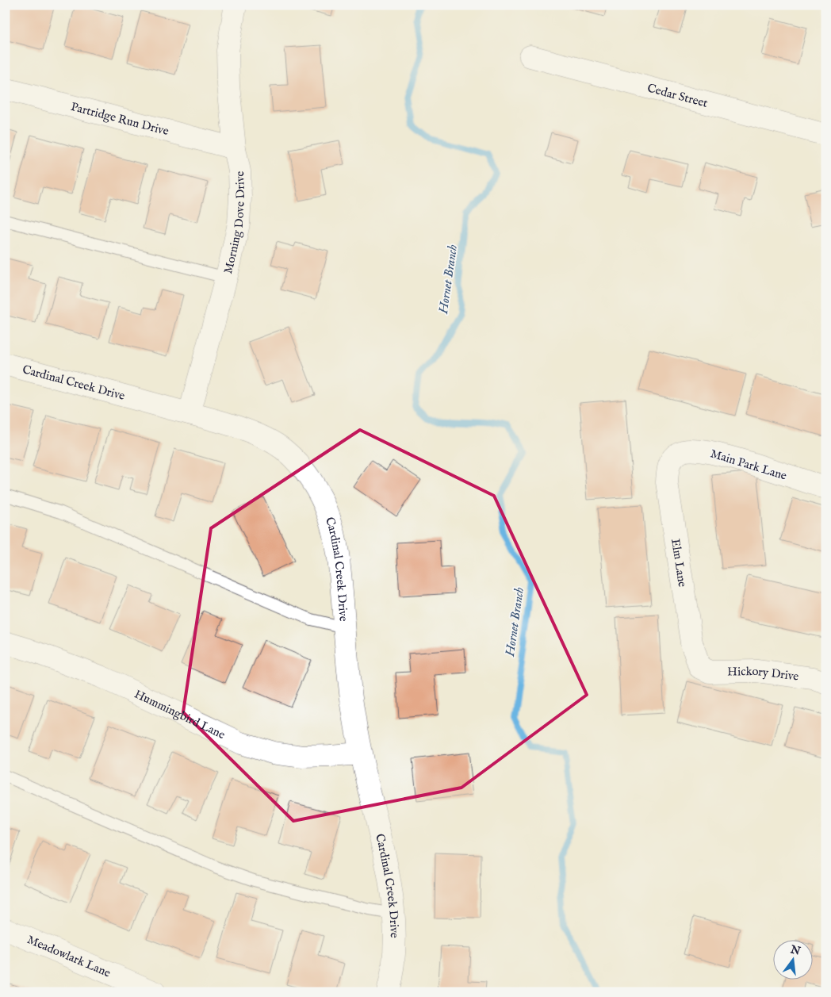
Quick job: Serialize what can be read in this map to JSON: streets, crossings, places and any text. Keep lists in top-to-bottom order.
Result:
{
  "streets": {
    "street": [
      "Cedar Street",
      "Partridge Run Drive",
      "Morning Dove Drive",
      "Cardinal Creek Drive",
      "Main Park Lane",
      "Elm Lane",
      "Hickory Drive",
      "Hummingbird Lane",
      "Meadowlark Lane"
    ]
  },
  "crossings": [
    ["Partridge Run Drive", "Morning Dove Drive"],
    ["Morning Dove Drive", "Cardinal Creek Drive"],
    ["Cardinal Creek Drive", "Hummingbird Lane"],
    ["Main Park Lane", "Elm Lane"],
    ["Elm Lane", "Hickory Drive"]
  ],
  "water": ["Hornet Branch"],
  "north": "top"
}
